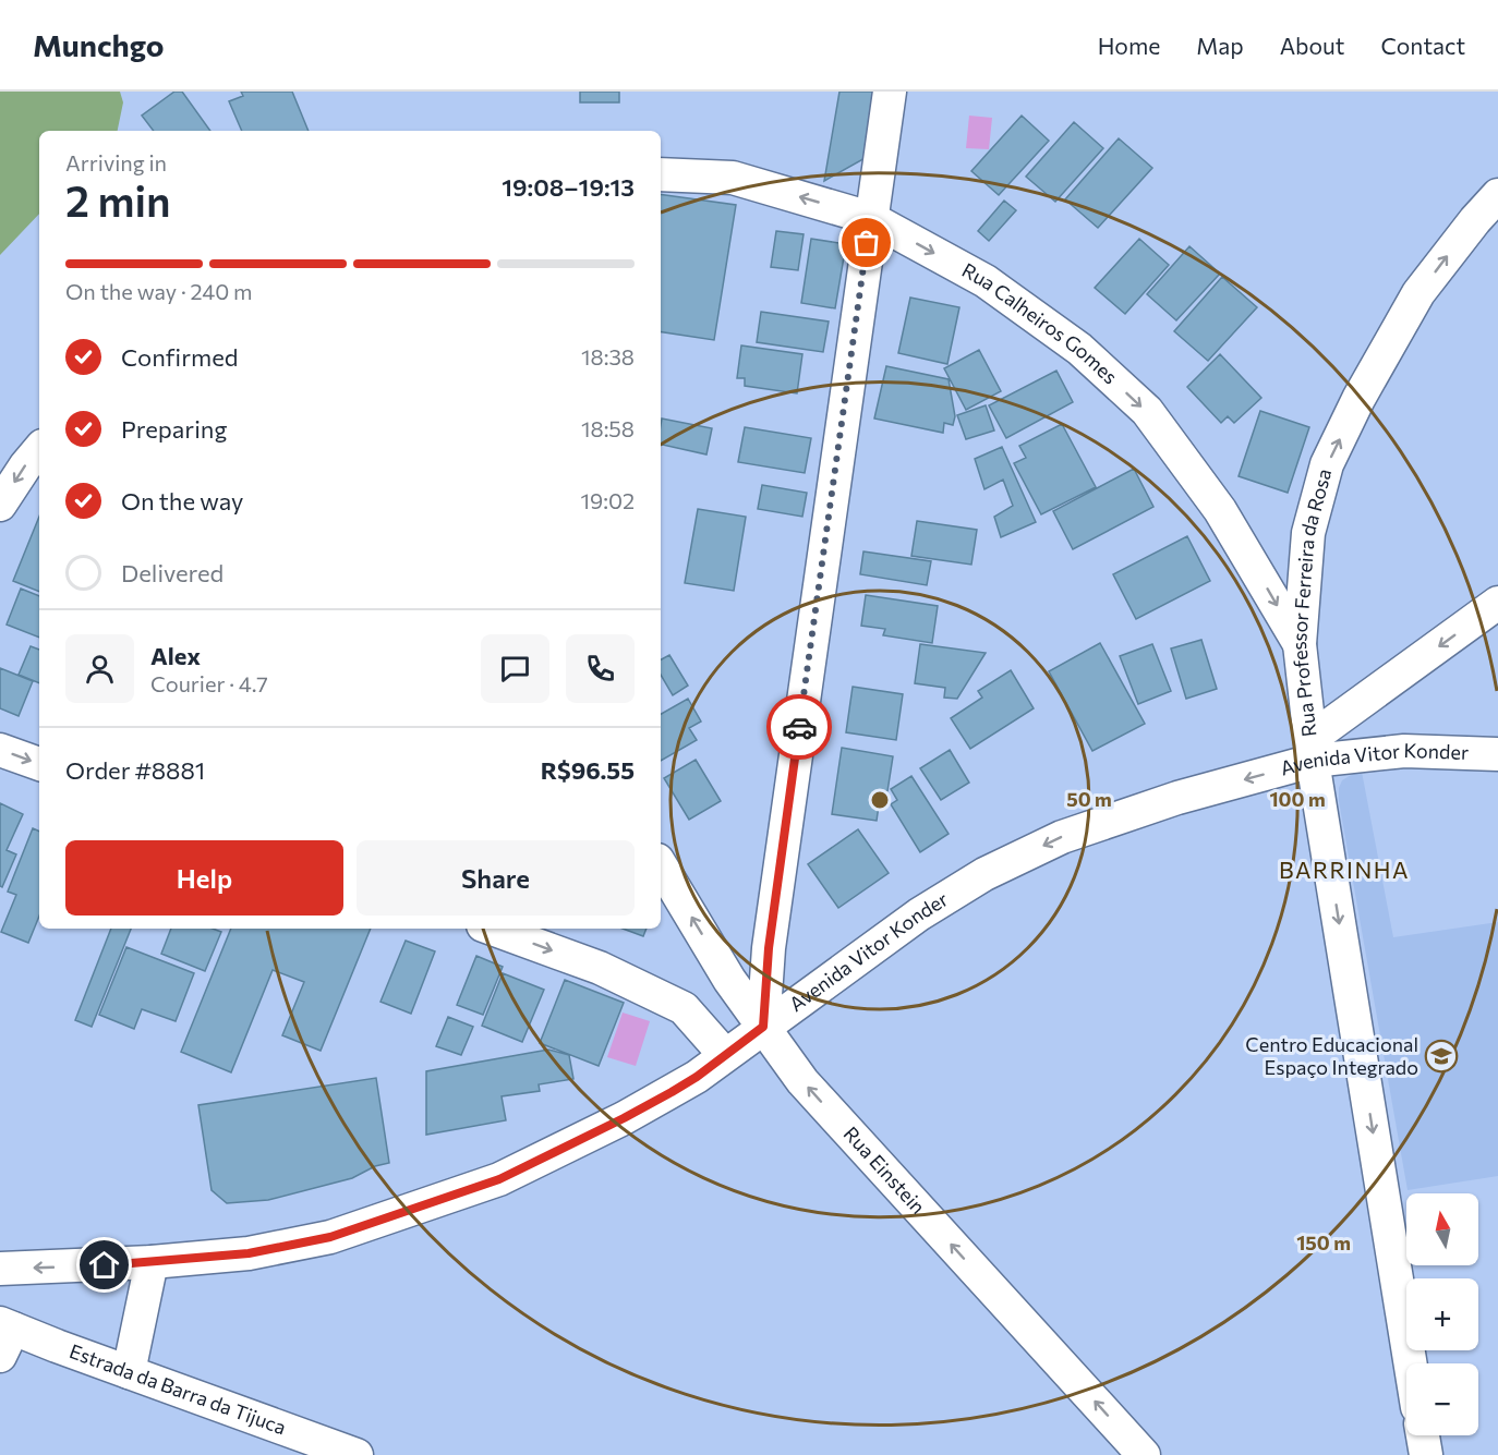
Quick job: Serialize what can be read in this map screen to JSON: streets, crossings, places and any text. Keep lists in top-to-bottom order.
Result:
{
  "streets": {
    "street": [
      "Rua Calheiros Gomes",
      "Rua Professor Ferreira da Rosa",
      "Avenida Vitor Konder",
      "Rua Einstein",
      "Estrada da Barra da Tijuca"
    ]
  },
  "crossings": [
    ["Rua Calheiros Gomes", "Rua Professor Ferreira da Rosa"],
    ["Rua Professor Ferreira da Rosa", "Avenida Vitor Konder"],
    ["Avenida Vitor Konder", "Rua Einstein"]
  ],
  "one_way": ["Avenida Vitor Konder", "Rua Einstein"],
  "districts": ["BARRINHA"],
  "places": {
    "school or university": ["Centro Educacional Espaço Integrado"]
  },
  "north": "top",
  "page": {
    "header": "Munchgo",
    "nav": [
      "Home",
      "Map",
      "About",
      "Contact"
    ],
    "heading": ["2 min", "Arriving in", "19:08–19:13"],
    "panel": [
      "Alex",
      "Courier · 4.7",
      "Order #8881",
      "R$96.55"
    ],
    "bar": "On the way · 240 m",
    "list": [
      ["Confirmed", "18:38"],
      ["Preparing", "18:58"],
      ["On the way", "19:02"],
      "Delivered"
    ],
    "buttons": ["Help", "Share"],
    "map_buttons": ["+", "−"]
  },
  "rings": ["50 m", "100 m", "150 m"]
}
